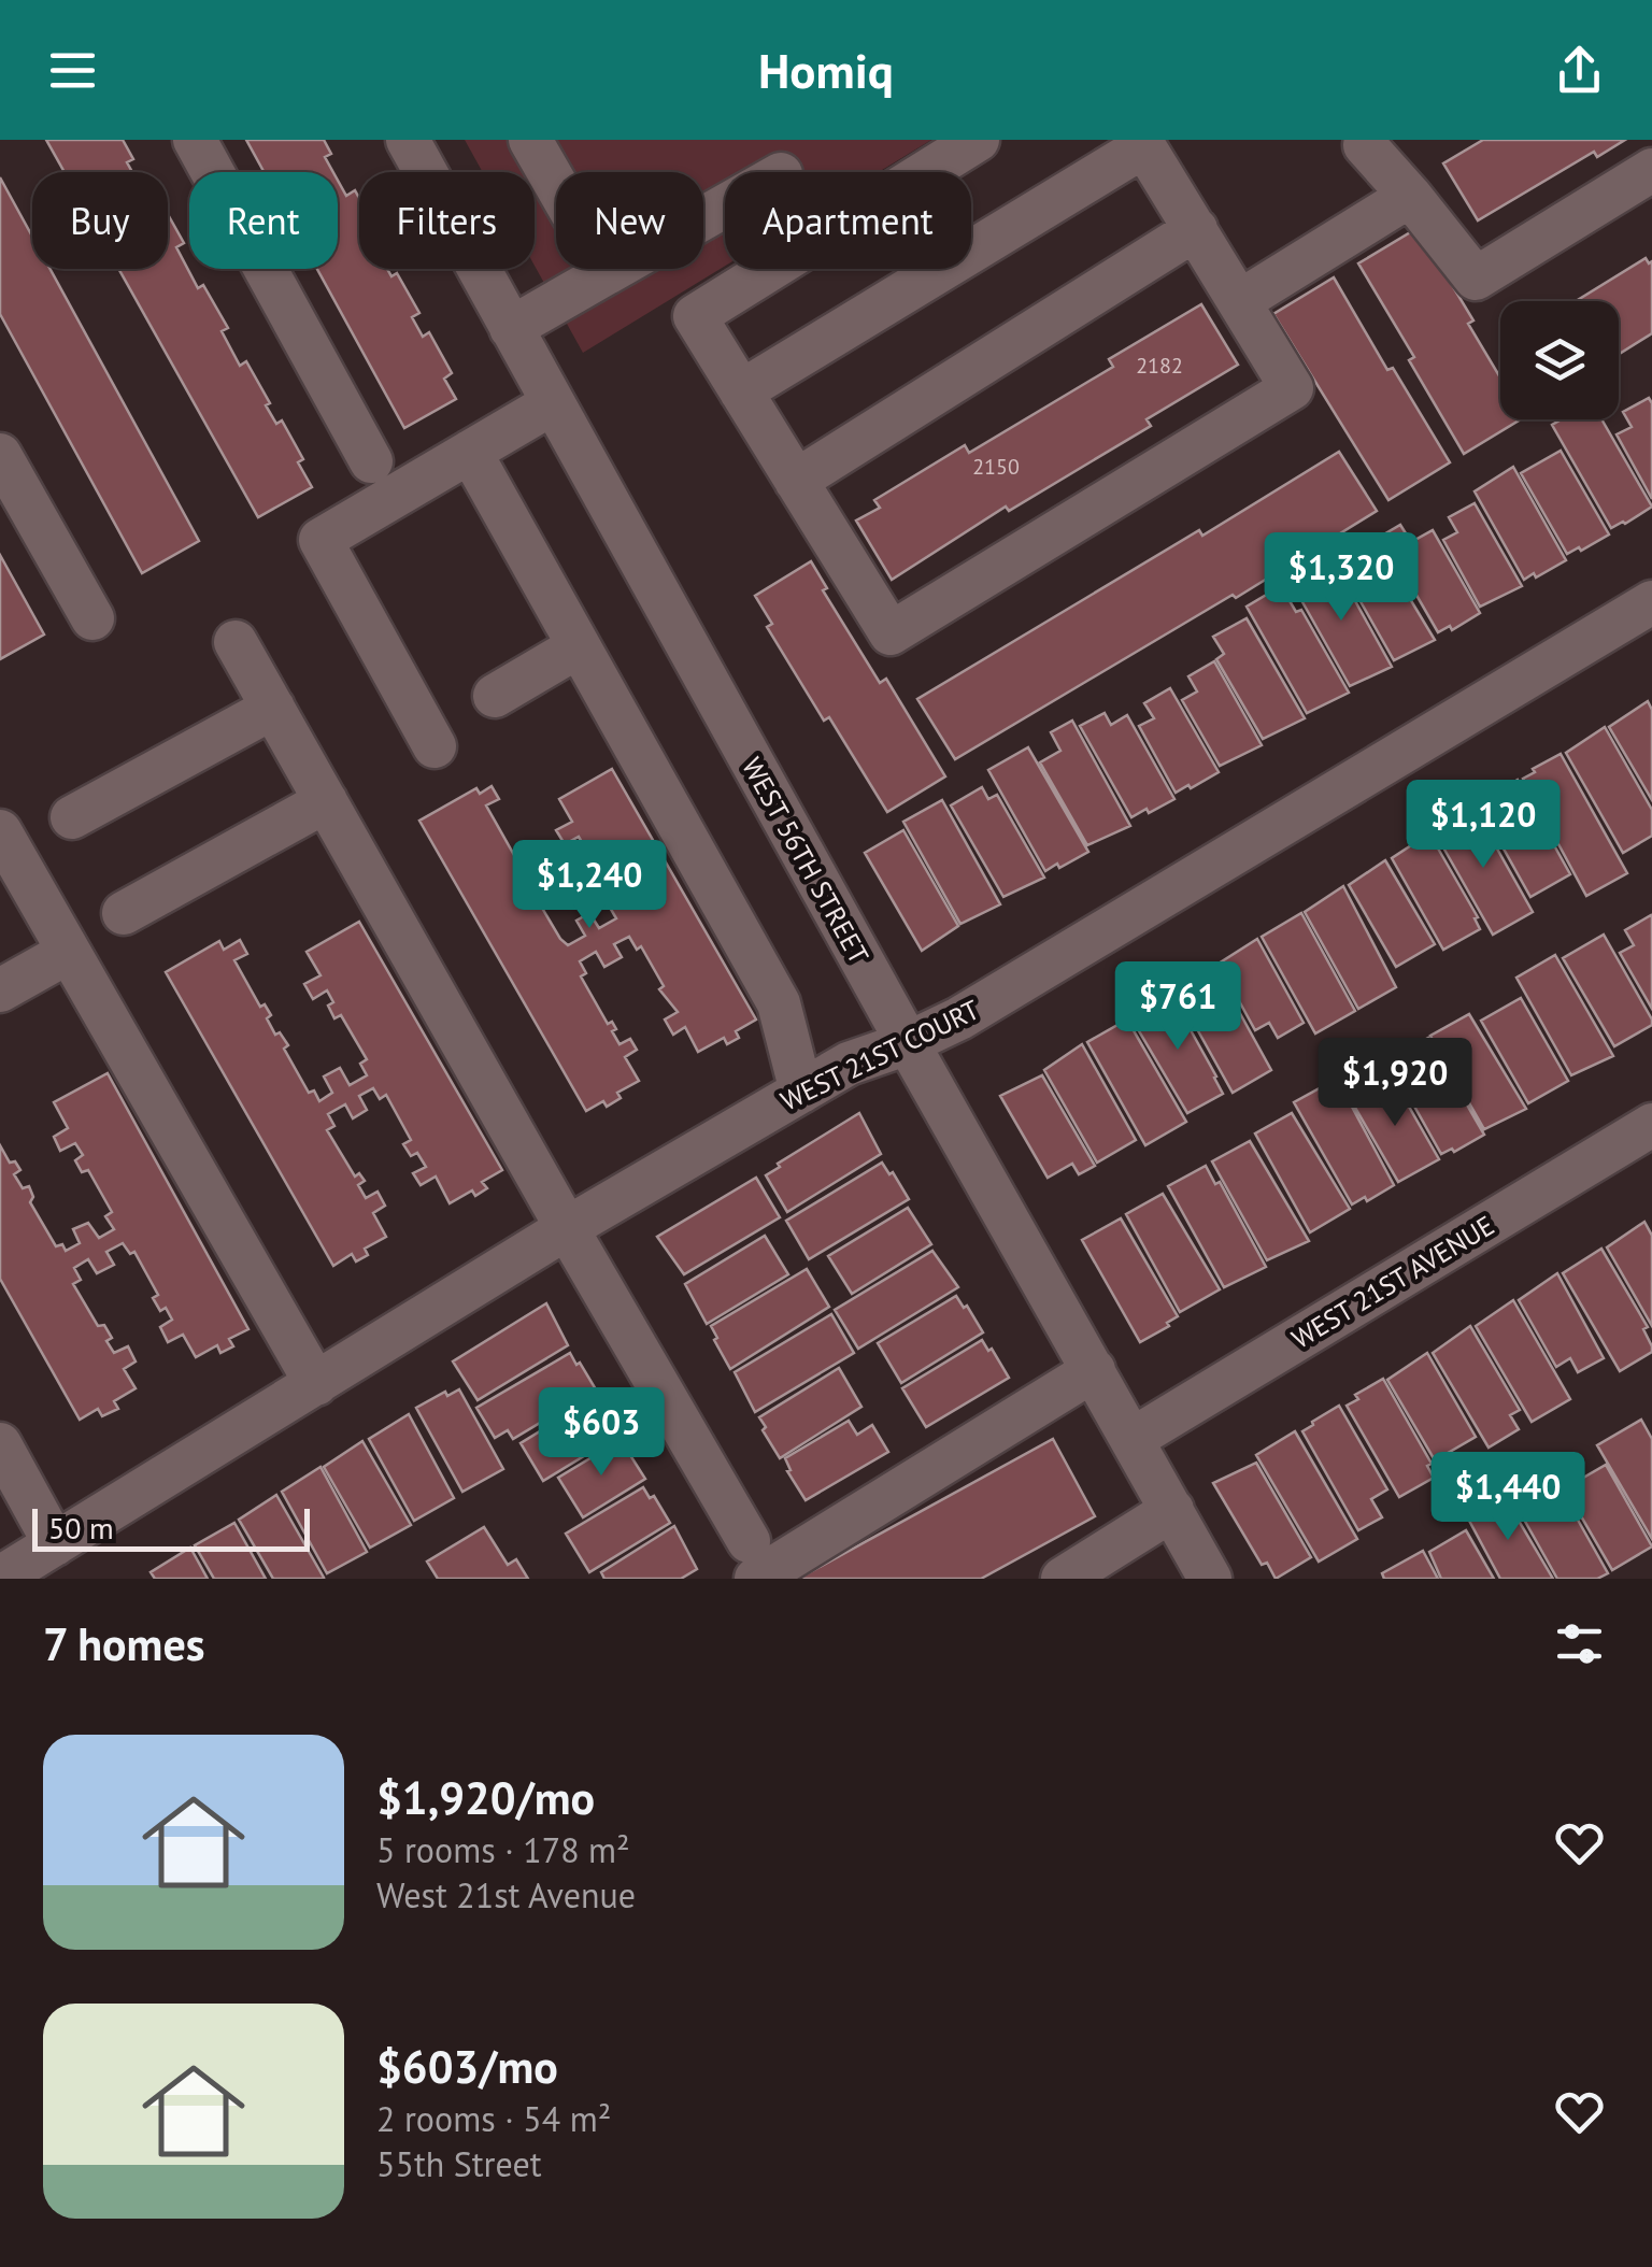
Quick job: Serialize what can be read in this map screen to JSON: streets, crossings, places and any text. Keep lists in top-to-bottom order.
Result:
{
  "streets": {
    "street": ["WEST 56TH STREET", "WEST 21ST COURT", "WEST 21ST AVENUE"]
  },
  "crossings": [
    ["WEST 56TH STREET", "WEST 21ST COURT"],
    ["WEST 56TH STREET", "WEST 21ST AVENUE"]
  ],
  "house_numbers": ["2182", "2150"],
  "scale_bar": "50 m",
  "page": {
    "header": "Homiq",
    "chip": [
      "Buy",
      "Rent",
      "Filters",
      "New",
      "Apartment"
    ],
    "price": [
      "$1,320",
      "$1,120",
      "$1,240",
      "$761",
      "$1,920",
      "$603",
      "$1,440"
    ],
    "scale": "50 m",
    "heading": "7 homes",
    "list": [
      {
        "name": "$1,920/mo",
        "note": "5 rooms · 178 m² · West 21st Avenue"
      },
      {
        "name": "$603/mo",
        "note": "2 rooms · 54 m² · 55th Street"
      }
    ]
  }
}
